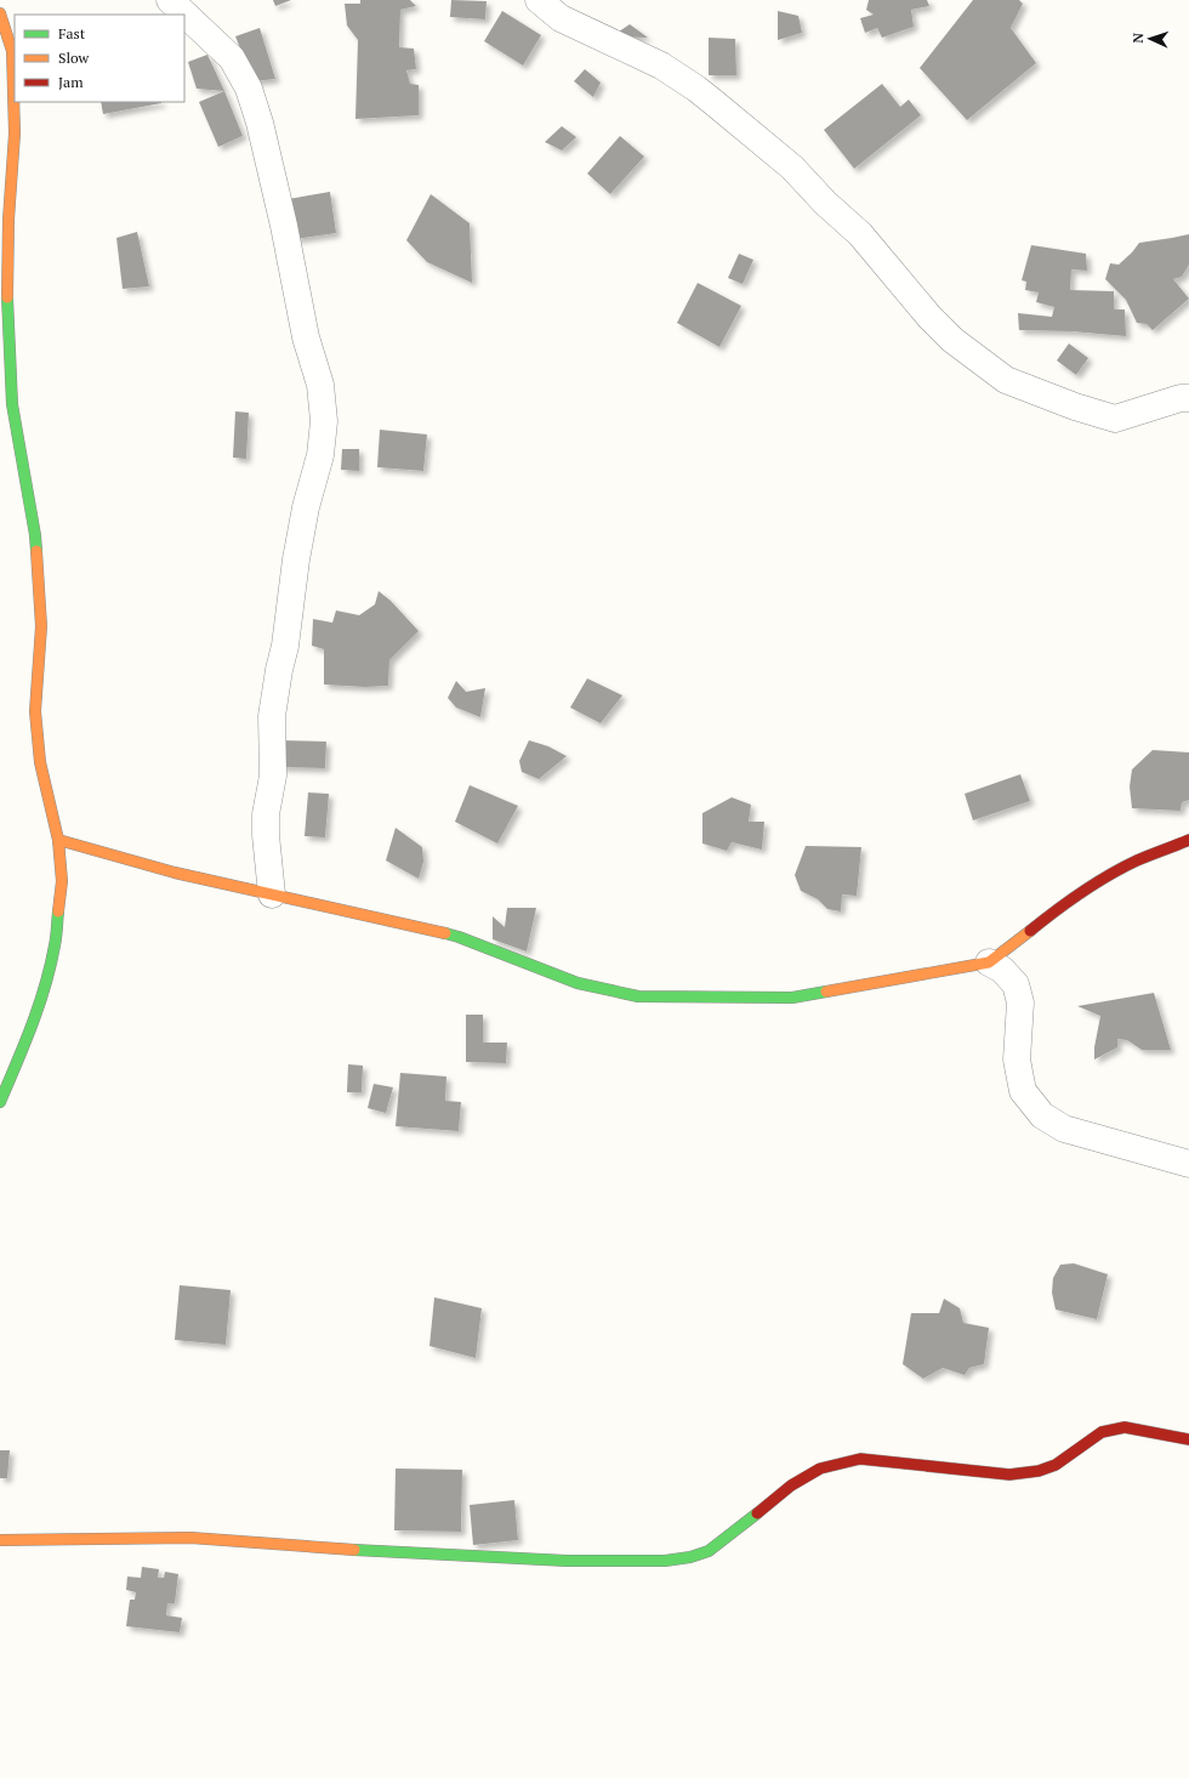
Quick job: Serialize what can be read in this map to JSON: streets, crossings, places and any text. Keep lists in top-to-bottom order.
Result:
{
  "legend": ["Fast", "Slow", "Jam"],
  "north": "left"
}
